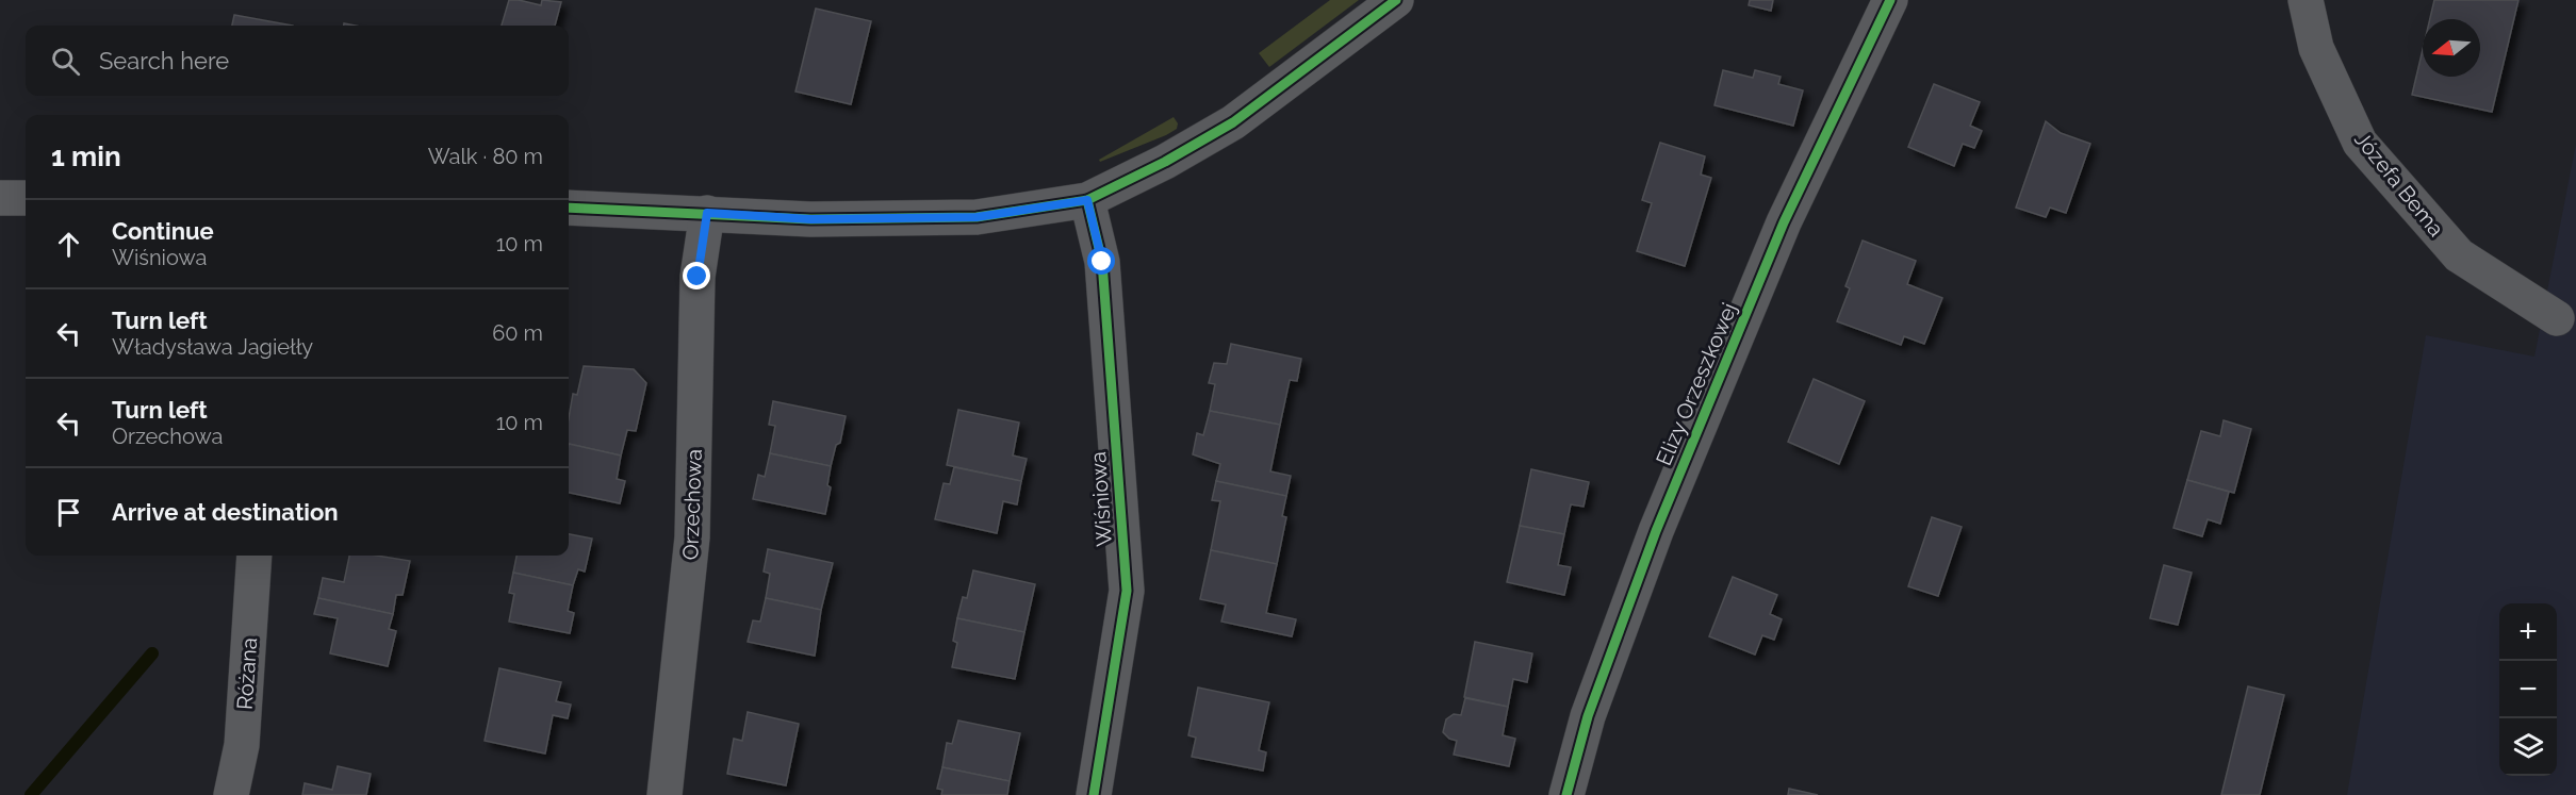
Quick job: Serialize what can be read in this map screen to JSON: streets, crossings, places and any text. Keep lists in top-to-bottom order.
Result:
{
  "streets": {
    "street": [
      "Józefa Bema",
      "Elizy Orzeszkowej",
      "Wiśniowa",
      "Orzechowa",
      "Różana"
    ]
  },
  "north": "left",
  "page": {
    "search": "Search here",
    "heading": ["1 min", "Walk · 80 m"],
    "list": [
      ["Continue", "Wiśniowa", "10 m"],
      ["Turn left", "Władysława Jagiełły", "60 m"],
      ["Turn left", "Orzechowa", "10 m"],
      "Arrive at destination"
    ],
    "map_buttons": ["+", "−"]
  }
}
